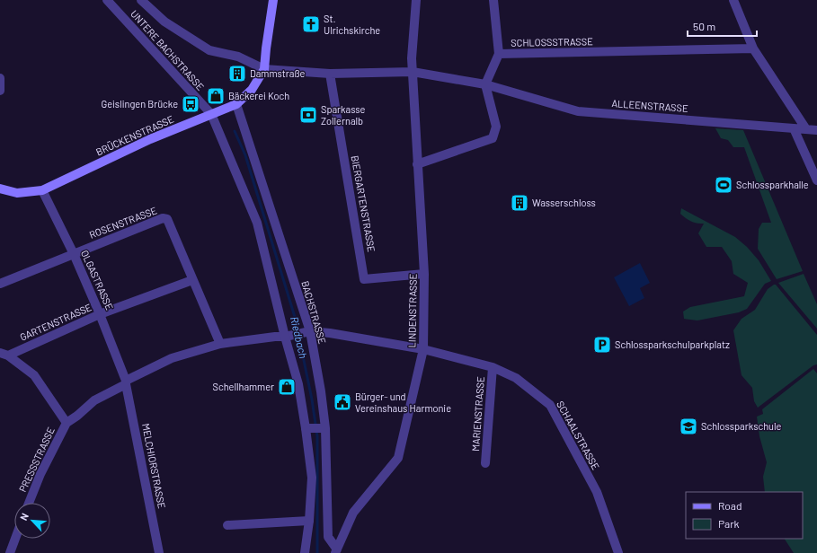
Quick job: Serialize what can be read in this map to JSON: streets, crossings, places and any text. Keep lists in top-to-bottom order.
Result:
{
  "streets": {
    "main road": ["BRÜCKENSTRASSE"],
    "street": [
      "SCHLOSSSTRASSE",
      "UNTERE BACHSTRASSE",
      "ALLEENSTRASSE",
      "BIERGARTENSTRASSE",
      "ROSENSTRASSE",
      "OLGASTRASSE",
      "LINDENSTRASSE",
      "BACHSTRASSE",
      "GARTENSTRASSE",
      "MARIENSTRASSE",
      "SCHAALSTRASSE",
      "PRESSSTRASSE",
      "MELCHIORSTRASSE"
    ]
  },
  "crossings": [
    ["SCHLOSSSTRASSE", "ALLEENSTRASSE"],
    ["UNTERE BACHSTRASSE", "BRÜCKENSTRASSE"],
    ["UNTERE BACHSTRASSE", "BACHSTRASSE"],
    ["BRÜCKENSTRASSE", "OLGASTRASSE"],
    ["BRÜCKENSTRASSE", "BACHSTRASSE"],
    ["BIERGARTENSTRASSE", "LINDENSTRASSE"],
    ["ROSENSTRASSE", "OLGASTRASSE"],
    ["ROSENSTRASSE", "GARTENSTRASSE"],
    ["ROSENSTRASSE", "PRESSSTRASSE"],
    ["OLGASTRASSE", "GARTENSTRASSE"],
    ["OLGASTRASSE", "PRESSSTRASSE"],
    ["OLGASTRASSE", "MELCHIORSTRASSE"],
    ["LINDENSTRASSE", "BACHSTRASSE"],
    ["LINDENSTRASSE", "SCHAALSTRASSE"],
    ["BACHSTRASSE", "SCHAALSTRASSE"],
    ["BACHSTRASSE", "PRESSSTRASSE"],
    ["MARIENSTRASSE", "SCHAALSTRASSE"],
    ["SCHAALSTRASSE", "PRESSSTRASSE"],
    ["PRESSSTRASSE", "MELCHIORSTRASSE"]
  ],
  "water": ["Riedbach"],
  "places": {
    "church": ["St. Ulrichskirche"],
    "building": ["Dammstraße", "Wasserschloss"],
    "shop": ["Bäckerei Koch", "Schellhammer"],
    "bus stop": ["Geislingen Brücke"],
    "bank": ["Sparkasse Zollernalb"],
    "sports": ["Schlossparkhalle"],
    "parking": ["Schlossparkschulparkplatz"],
    "public building": ["Bürger- und Vereinshaus Harmonie"],
    "school or university": ["Schlossparkschule"]
  },
  "legend": ["Road", "Park"],
  "scale_bar": "50 m",
  "north": "top left"
}
